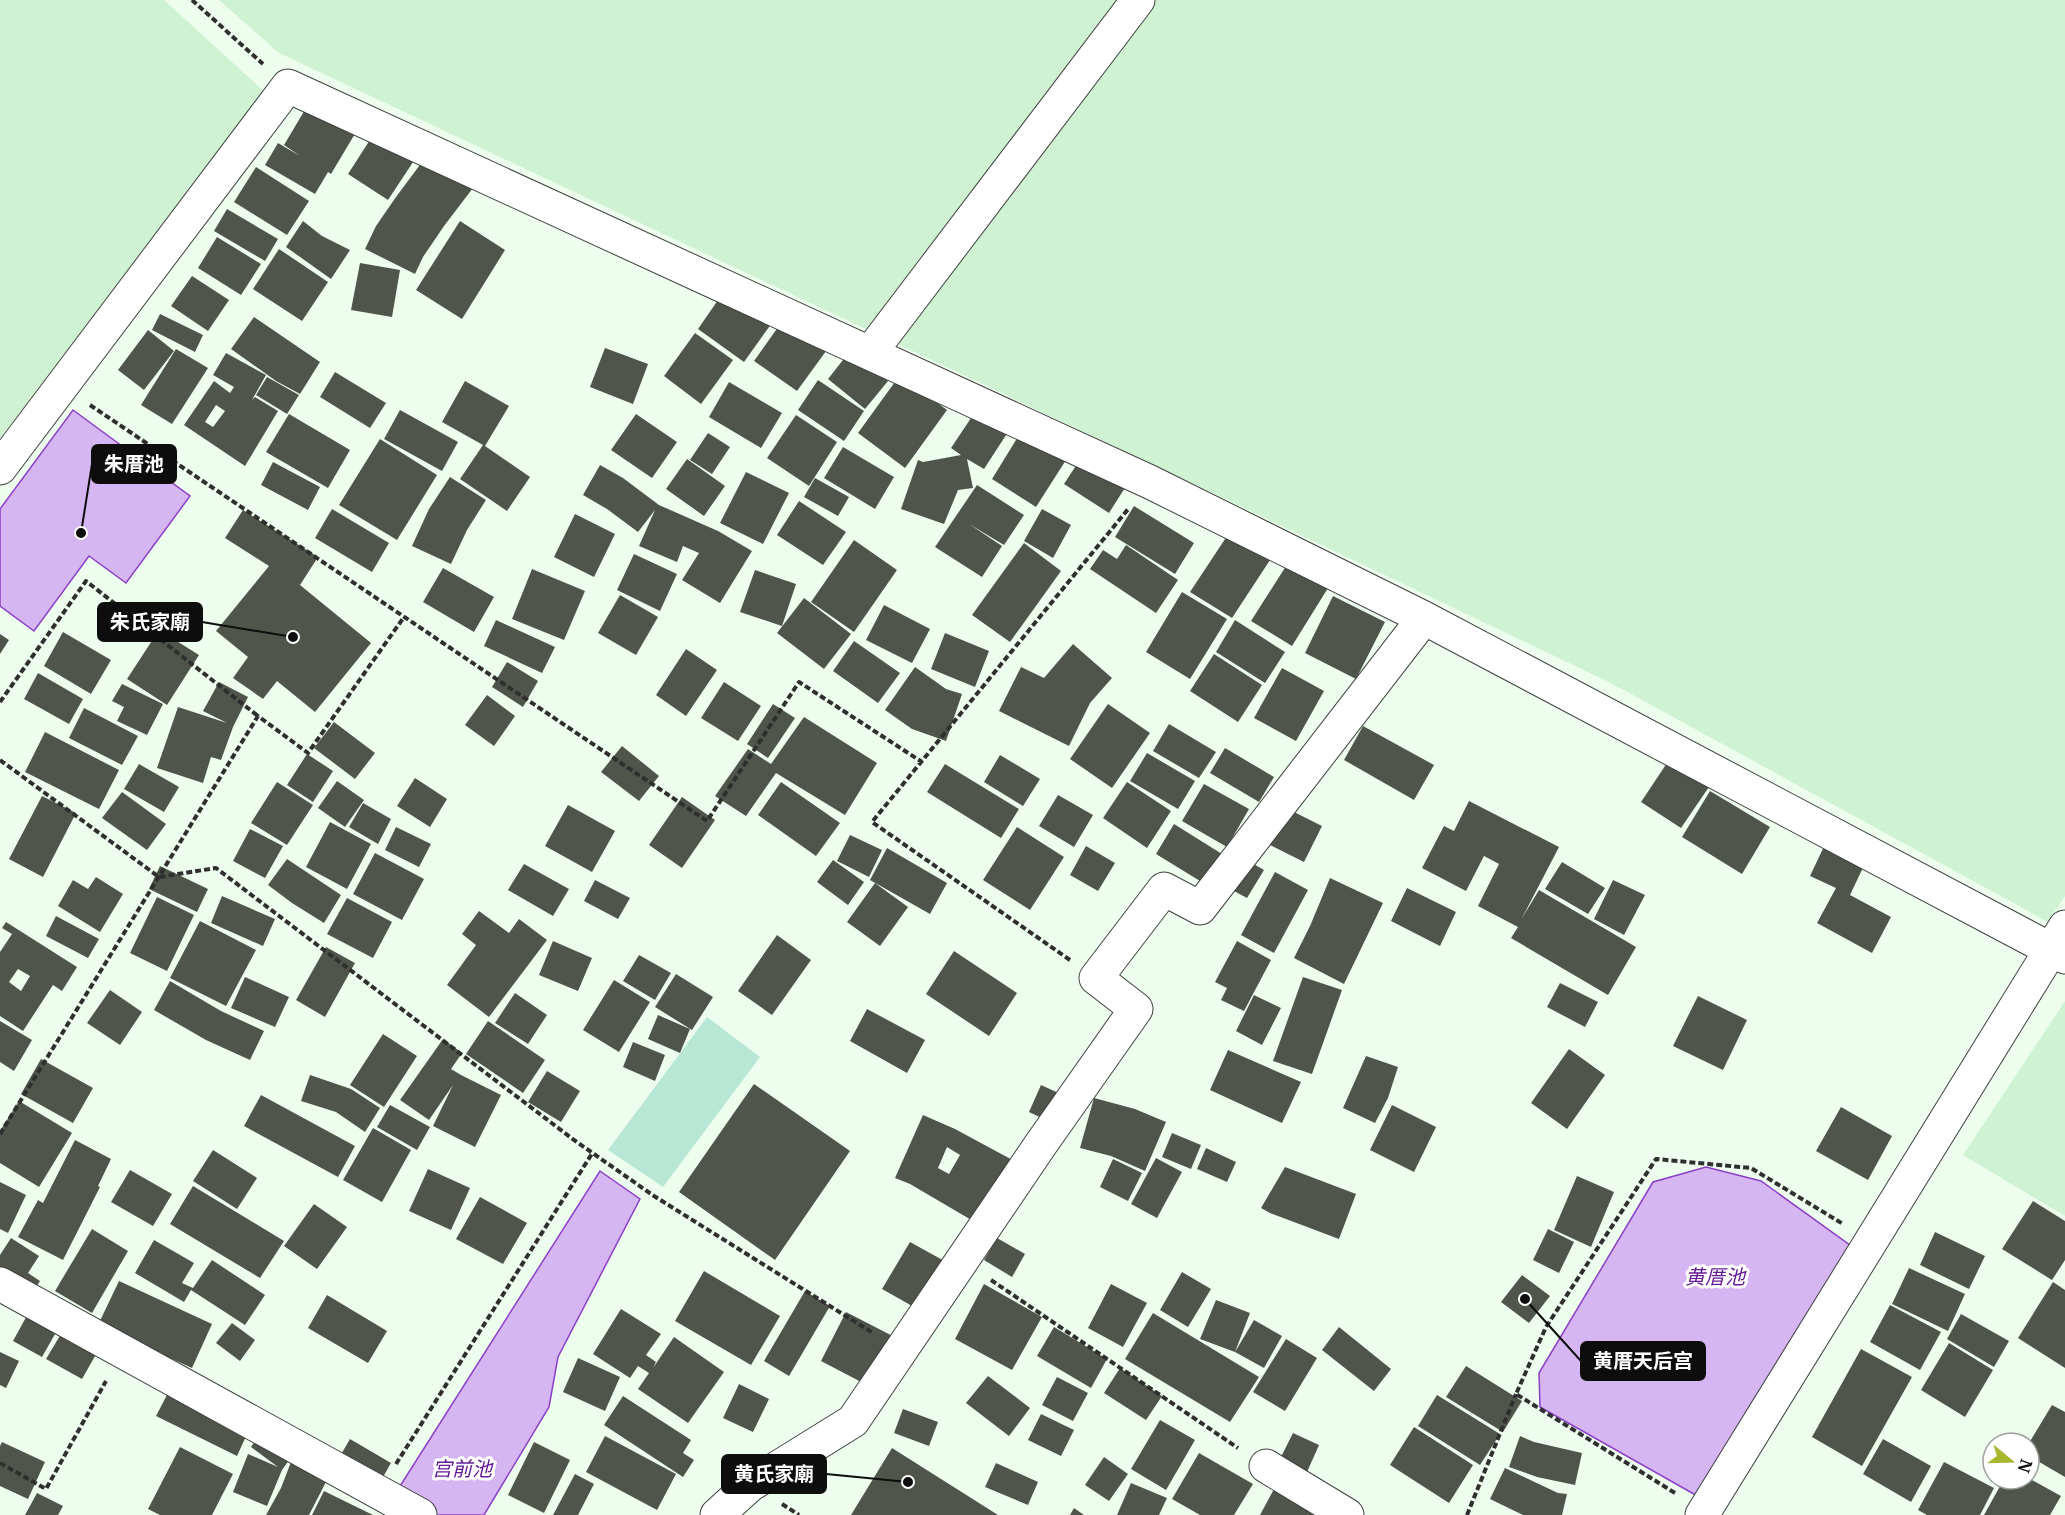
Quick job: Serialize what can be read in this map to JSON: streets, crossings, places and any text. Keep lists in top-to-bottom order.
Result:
{
  "water": ["黄厝池", "宫前池"],
  "places": [
    "朱厝池",
    "朱氏家廟",
    "黄厝天后宫",
    "黄氏家廟"
  ],
  "north": "right"
}
